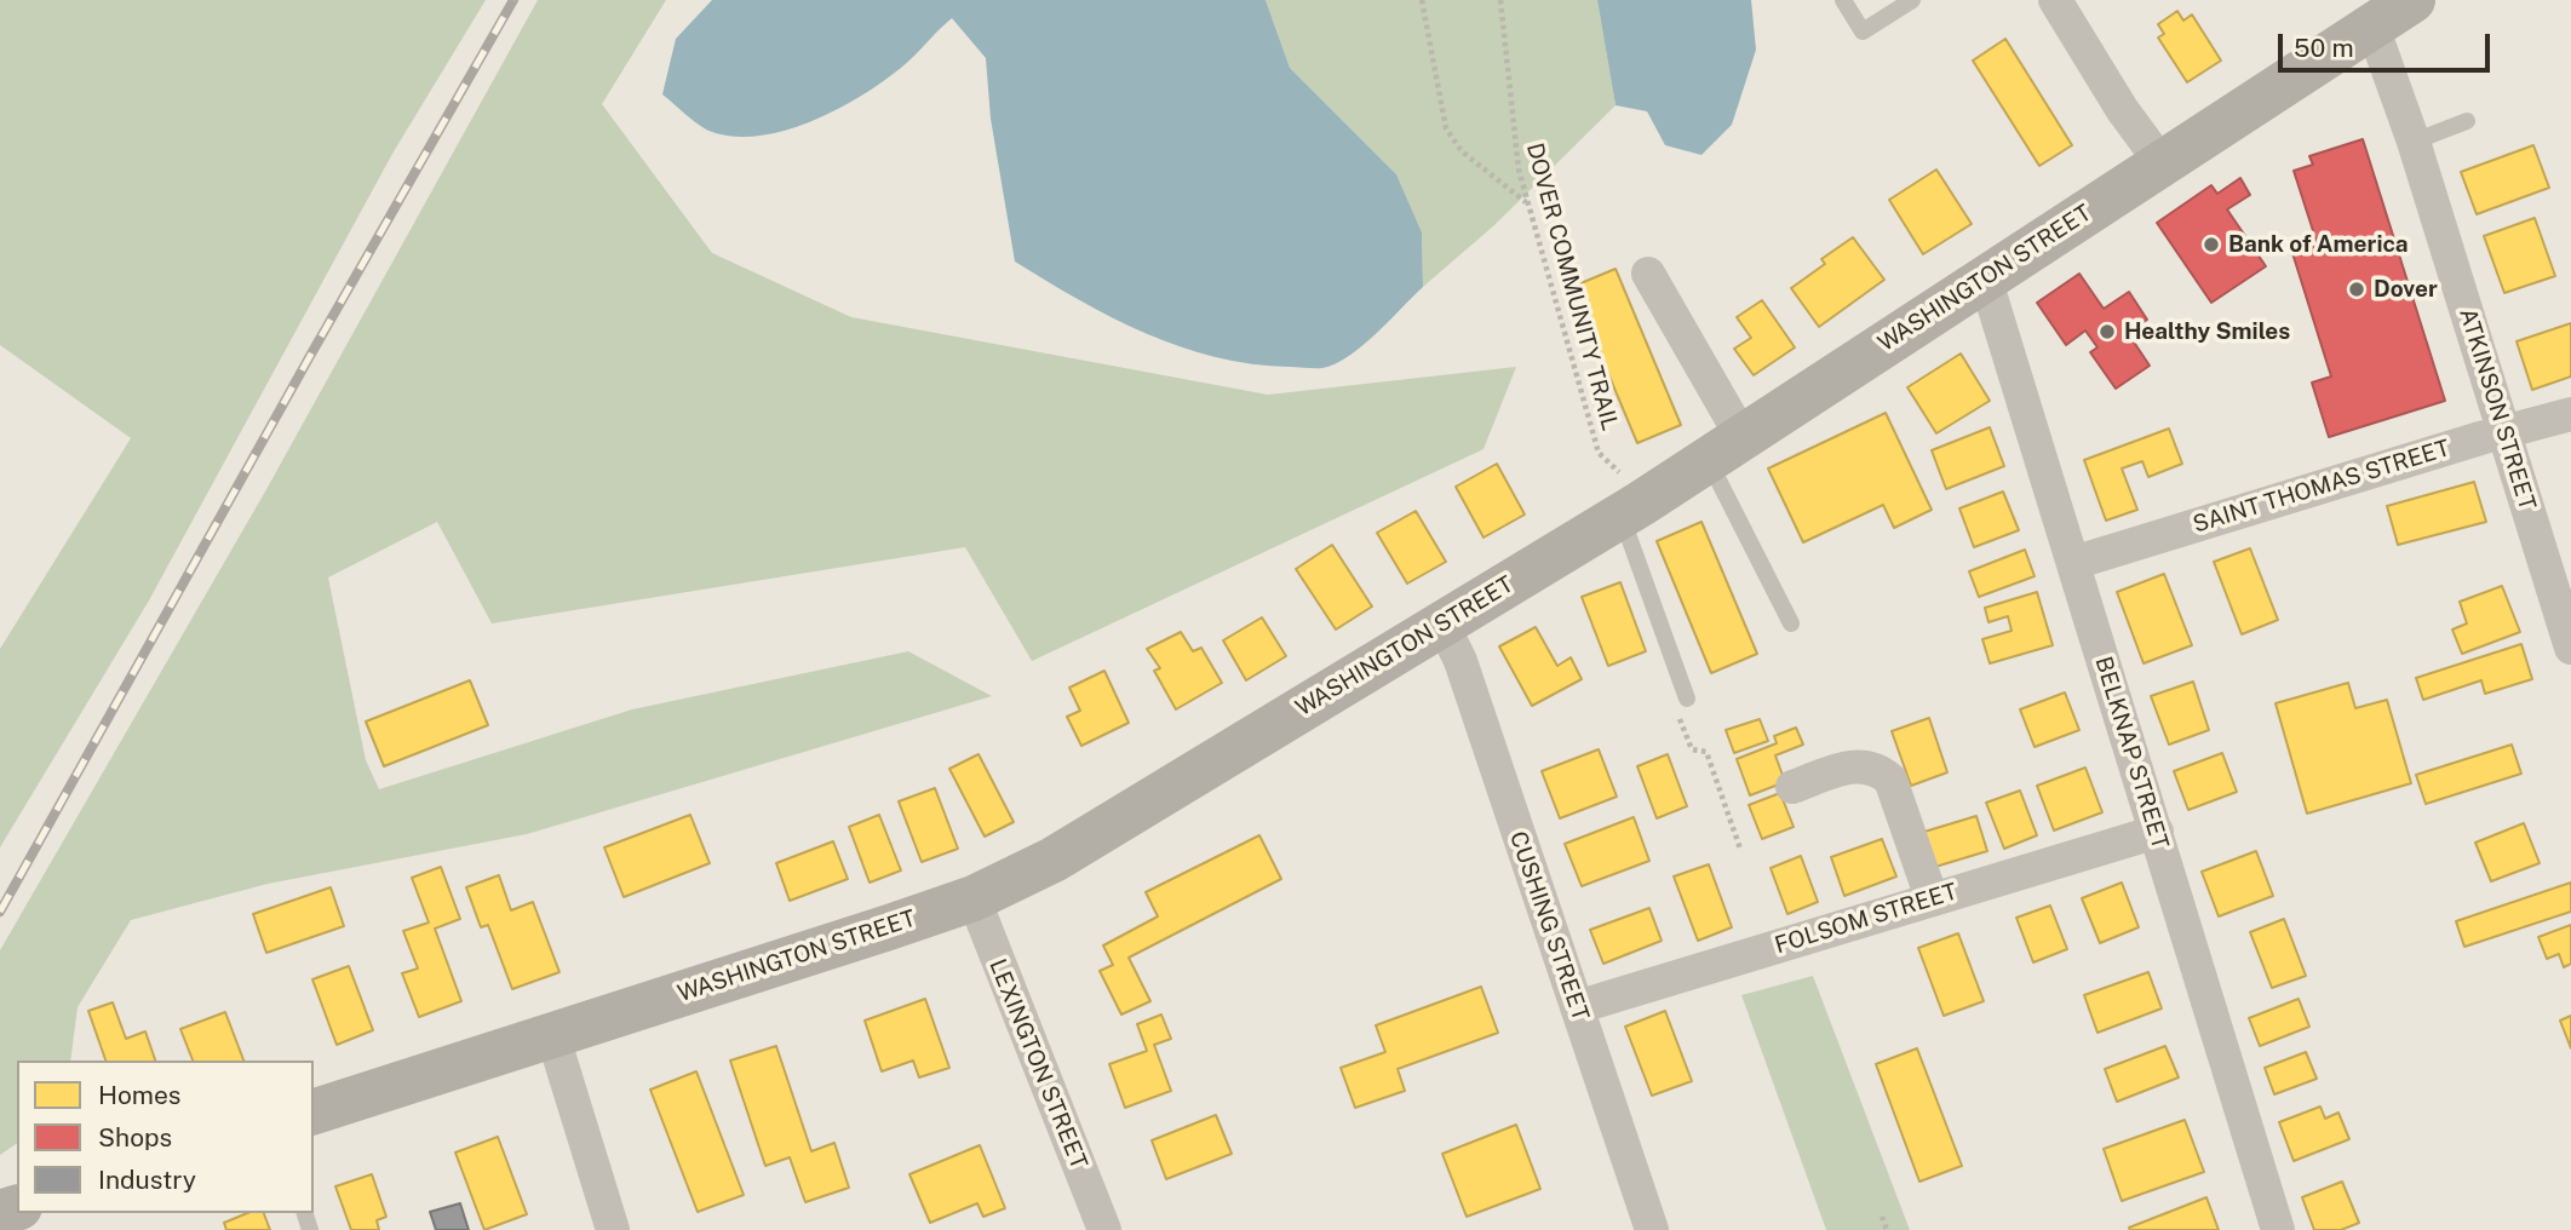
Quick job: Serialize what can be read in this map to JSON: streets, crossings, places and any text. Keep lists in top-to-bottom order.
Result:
{
  "streets": {
    "street": [
      "WASHINGTON STREET",
      "ATKINSON STREET",
      "SAINT THOMAS STREET",
      "BELKNAP STREET",
      "FOLSOM STREET",
      "CUSHING STREET",
      "LEXINGTON STREET"
    ],
    "path": ["DOVER COMMUNITY TRAIL"]
  },
  "crossings": [
    ["WASHINGTON STREET", "DOVER COMMUNITY TRAIL"],
    ["WASHINGTON STREET", "ATKINSON STREET"],
    ["WASHINGTON STREET", "BELKNAP STREET"],
    ["WASHINGTON STREET", "CUSHING STREET"],
    ["WASHINGTON STREET", "LEXINGTON STREET"],
    ["ATKINSON STREET", "SAINT THOMAS STREET"],
    ["SAINT THOMAS STREET", "BELKNAP STREET"],
    ["BELKNAP STREET", "FOLSOM STREET"],
    ["FOLSOM STREET", "CUSHING STREET"]
  ],
  "places": ["Bank of America", "Dover", "Healthy Smiles"],
  "legend": ["Homes", "Shops", "Industry"],
  "scale_bar": "50 m"
}
